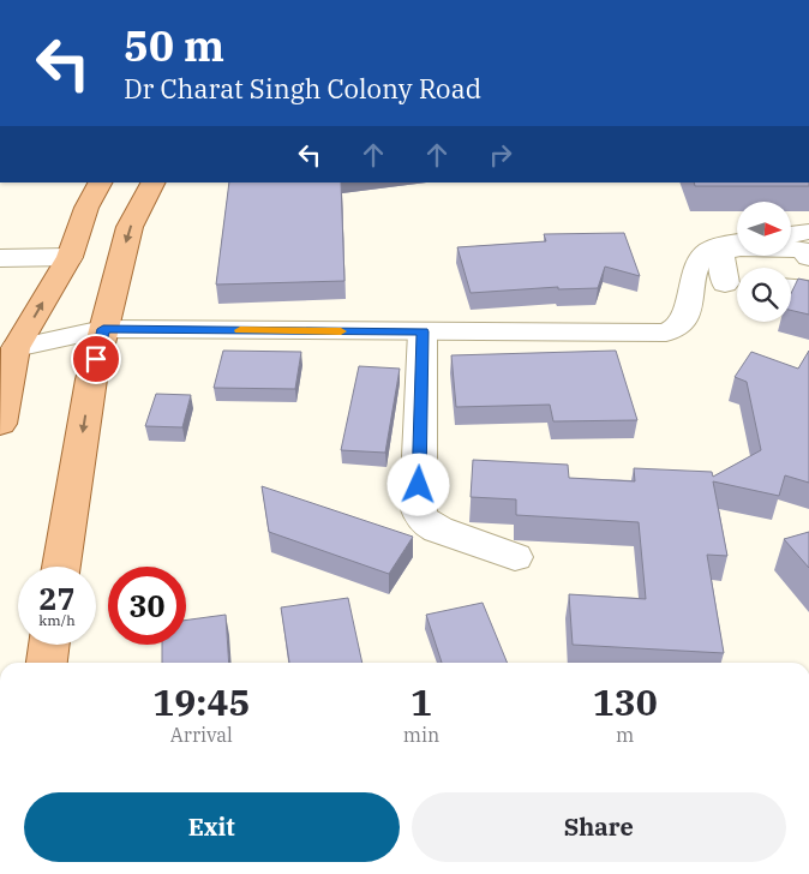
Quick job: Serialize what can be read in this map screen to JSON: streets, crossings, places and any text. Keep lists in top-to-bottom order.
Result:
{
  "north": "right",
  "page": {
    "turn": ["50 m", "Dr Charat Singh Colony Road"],
    "speed": "27 km/h",
    "limit": "30",
    "eta": [
      "19:45",
      "Arrival",
      "1",
      "min",
      "130",
      "m"
    ],
    "buttons": ["Exit", "Share"]
  }
}
